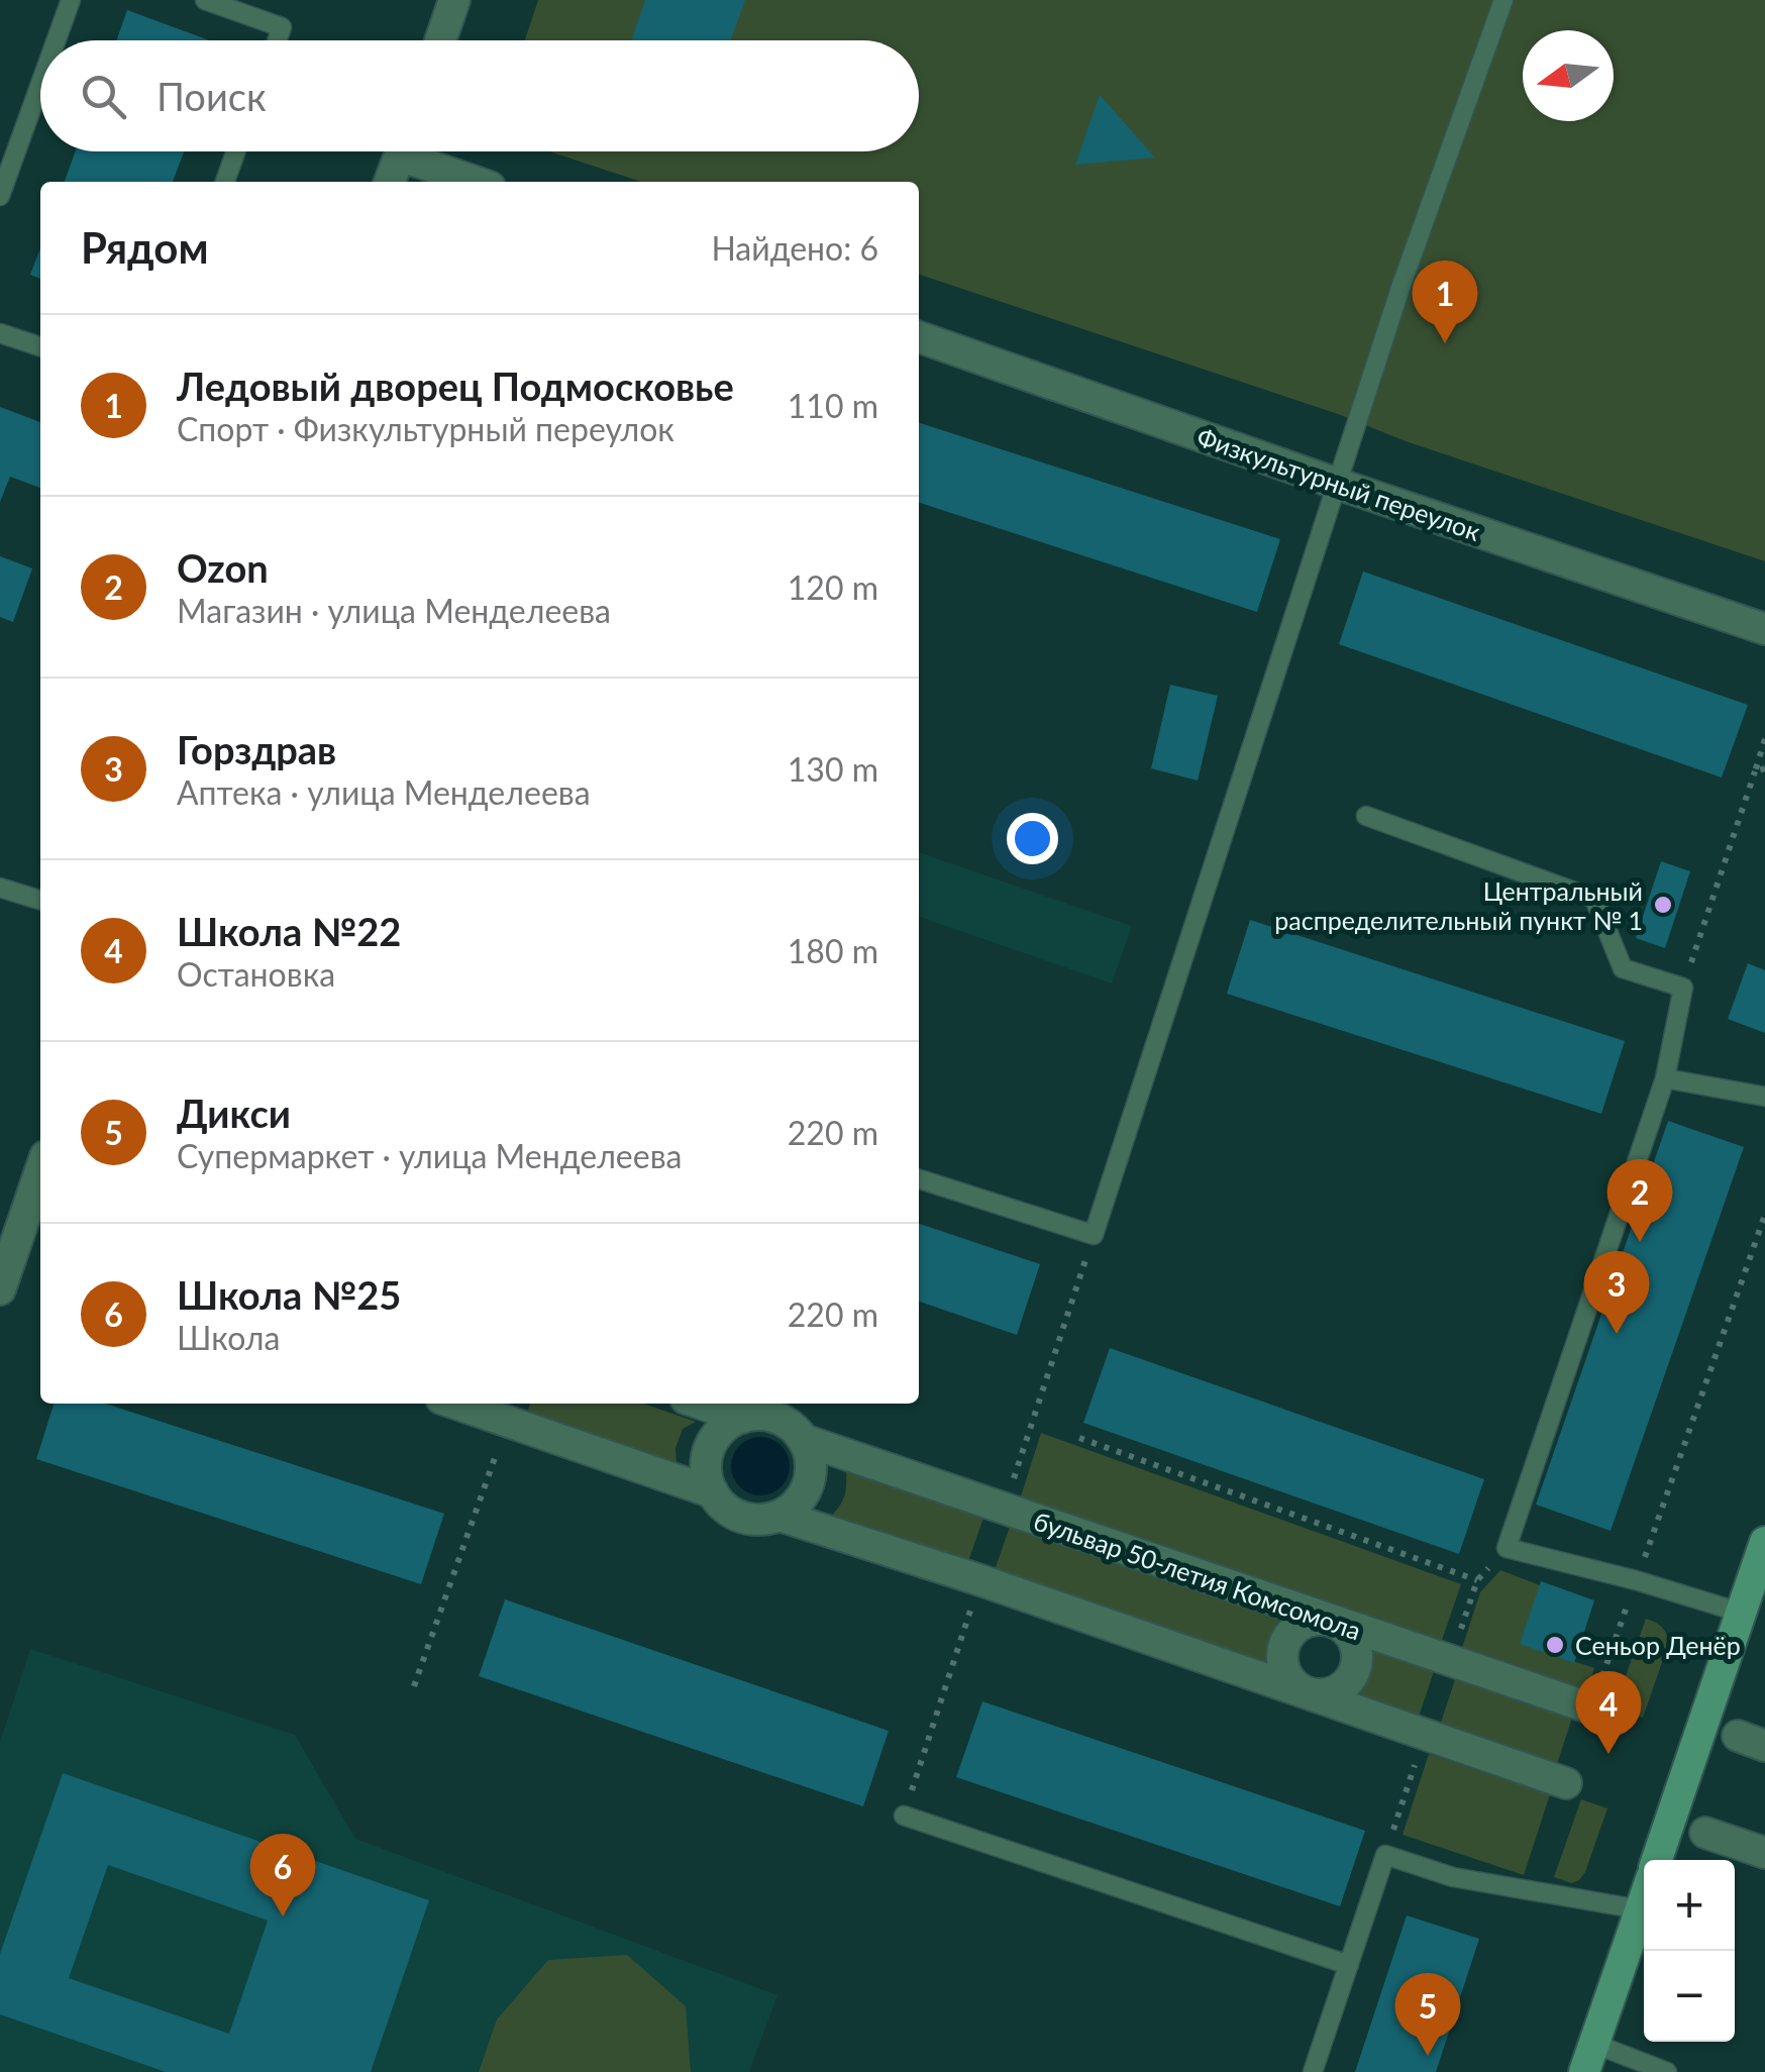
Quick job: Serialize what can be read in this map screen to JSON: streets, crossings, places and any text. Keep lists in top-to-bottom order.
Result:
{
  "streets": {
    "street": ["Физкультурный переулок", "бульвар 50-летия Комсомола"]
  },
  "places": ["Центральный распределительный пункт № 1", "Сеньор Денёр"],
  "north": "left",
  "page": {
    "search": "Поиск",
    "heading": ["Рядом", "Найдено: 6"],
    "pins": [
      "1",
      "2",
      "3",
      "4",
      "6",
      "5"
    ],
    "list": [
      {
        "mark": "1",
        "name": "Ледовый дворец Подмосковье",
        "note": "Спорт · Физкультурный переулок",
        "value": "110 m"
      },
      {
        "mark": "2",
        "name": "Ozon",
        "note": "Магазин · улица Менделеева",
        "value": "120 m"
      },
      {
        "mark": "3",
        "name": "Горздрав",
        "note": "Аптека · улица Менделеева",
        "value": "130 m"
      },
      {
        "mark": "4",
        "name": "Школа №22",
        "note": "Остановка",
        "value": "180 m"
      },
      {
        "mark": "5",
        "name": "Дикси",
        "note": "Супермаркет · улица Менделеева",
        "value": "220 m"
      },
      {
        "mark": "6",
        "name": "Школа №25",
        "note": "Школа",
        "value": "220 m"
      }
    ],
    "map_buttons": ["+", "−"]
  }
}
